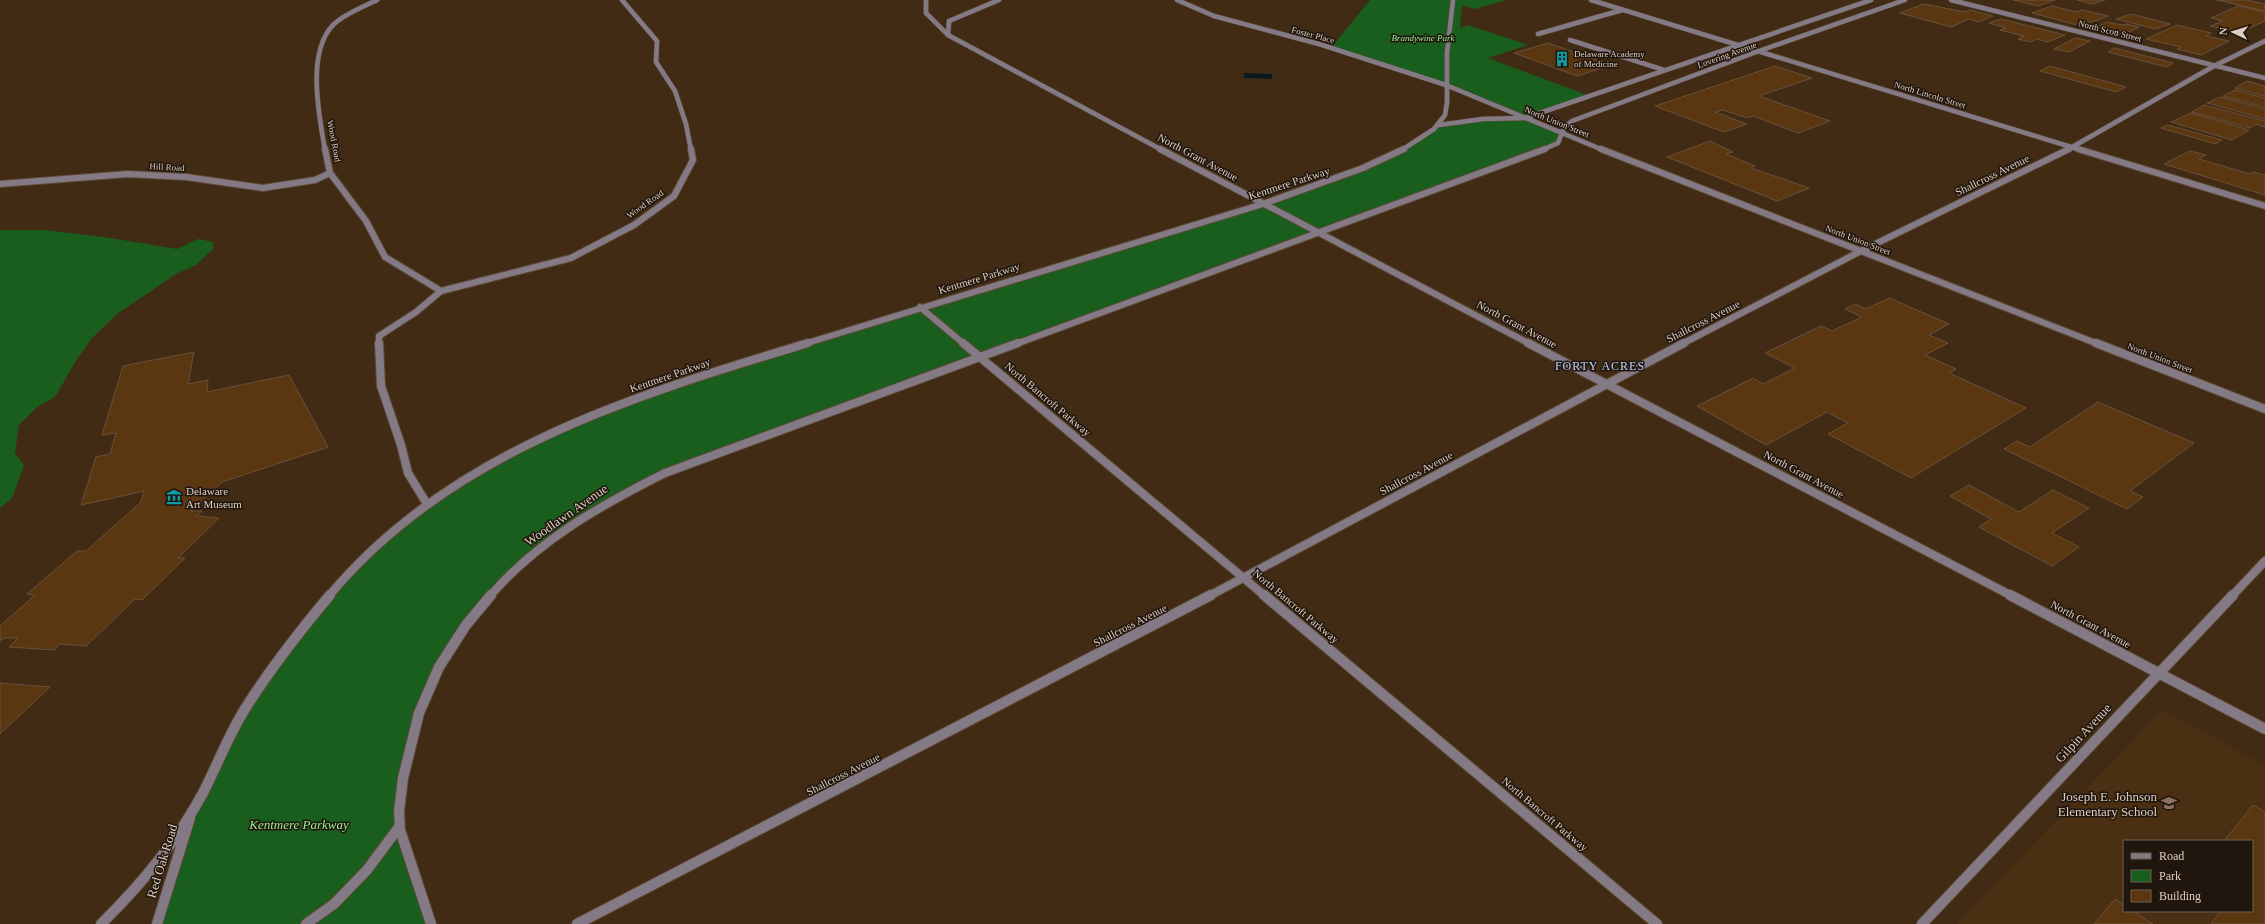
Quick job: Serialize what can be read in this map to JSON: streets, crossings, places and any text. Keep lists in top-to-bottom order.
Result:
{
  "streets": {
    "street": [
      "North Scott Street",
      "Foster Place",
      "Lovering Avenue",
      "North Lincoln Street",
      "North Union Street",
      "Wood Road",
      "North Grant Avenue",
      "Hill Road",
      "Shallcross Avenue",
      "Kentmere Parkway",
      "North Bancroft Parkway",
      "Woodlawn Avenue",
      "Gilpin Avenue",
      "Red Oak Road"
    ]
  },
  "crossings": [
    ["North Scott Street", "Shallcross Avenue"],
    ["Foster Place", "North Union Street"],
    ["Lovering Avenue", "North Lincoln Street"],
    ["Lovering Avenue", "North Union Street"],
    ["Lovering Avenue", "Kentmere Parkway"],
    ["North Lincoln Street", "Shallcross Avenue"],
    ["North Union Street", "Shallcross Avenue"],
    ["North Union Street", "Kentmere Parkway"],
    ["Wood Road", "Hill Road"],
    ["Wood Road", "Kentmere Parkway"],
    ["North Grant Avenue", "Shallcross Avenue"],
    ["North Grant Avenue", "Kentmere Parkway"],
    ["North Grant Avenue", "Gilpin Avenue"],
    ["Shallcross Avenue", "North Bancroft Parkway"],
    ["Kentmere Parkway", "North Bancroft Parkway"],
    ["Kentmere Parkway", "Red Oak Road"],
    ["North Bancroft Parkway", "Woodlawn Avenue"]
  ],
  "districts": ["FORTY ACRES"],
  "parks": ["Brandywine Park", "Kentmere Parkway"],
  "places": {
    "building": ["Delaware Academy of Medicine"],
    "museum": ["Delaware Art Museum"],
    "school or university": ["Joseph E. Johnson Elementary School"]
  },
  "legend": ["Road", "Park", "Building"],
  "north": "left"
}
